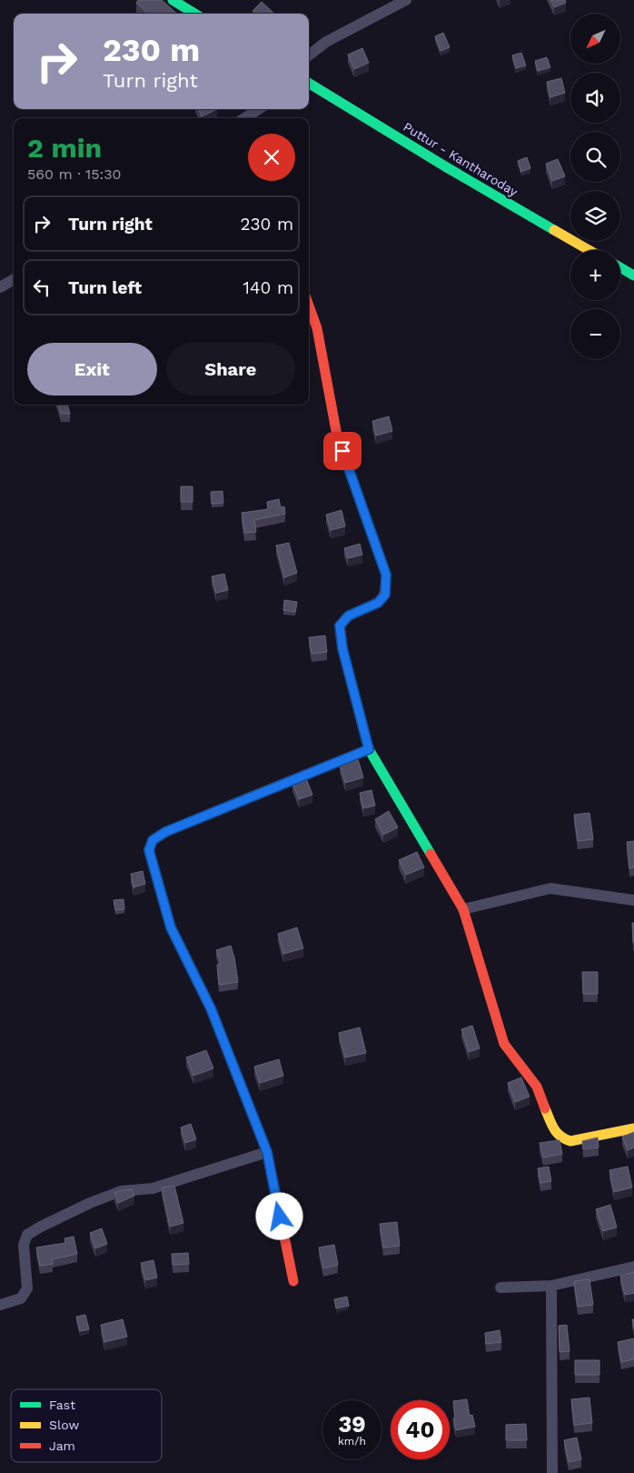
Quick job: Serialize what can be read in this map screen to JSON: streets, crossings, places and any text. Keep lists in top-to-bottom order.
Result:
{
  "streets": {
    "street": ["Puttur - Kantharoday"]
  },
  "legend": ["Fast", "Slow", "Jam"],
  "north": "bottom left",
  "page": {
    "map_buttons": ["+", "−"],
    "turn": ["230 m", "Turn right"],
    "heading": ["2 min", "560 m · 15:30"],
    "list": [
      {
        "name": "Turn right",
        "value": "230 m"
      },
      {
        "name": "Turn left",
        "value": "140 m"
      }
    ],
    "buttons": ["Exit", "Share"],
    "speed": "39 km/h",
    "limit": "40"
  }
}
